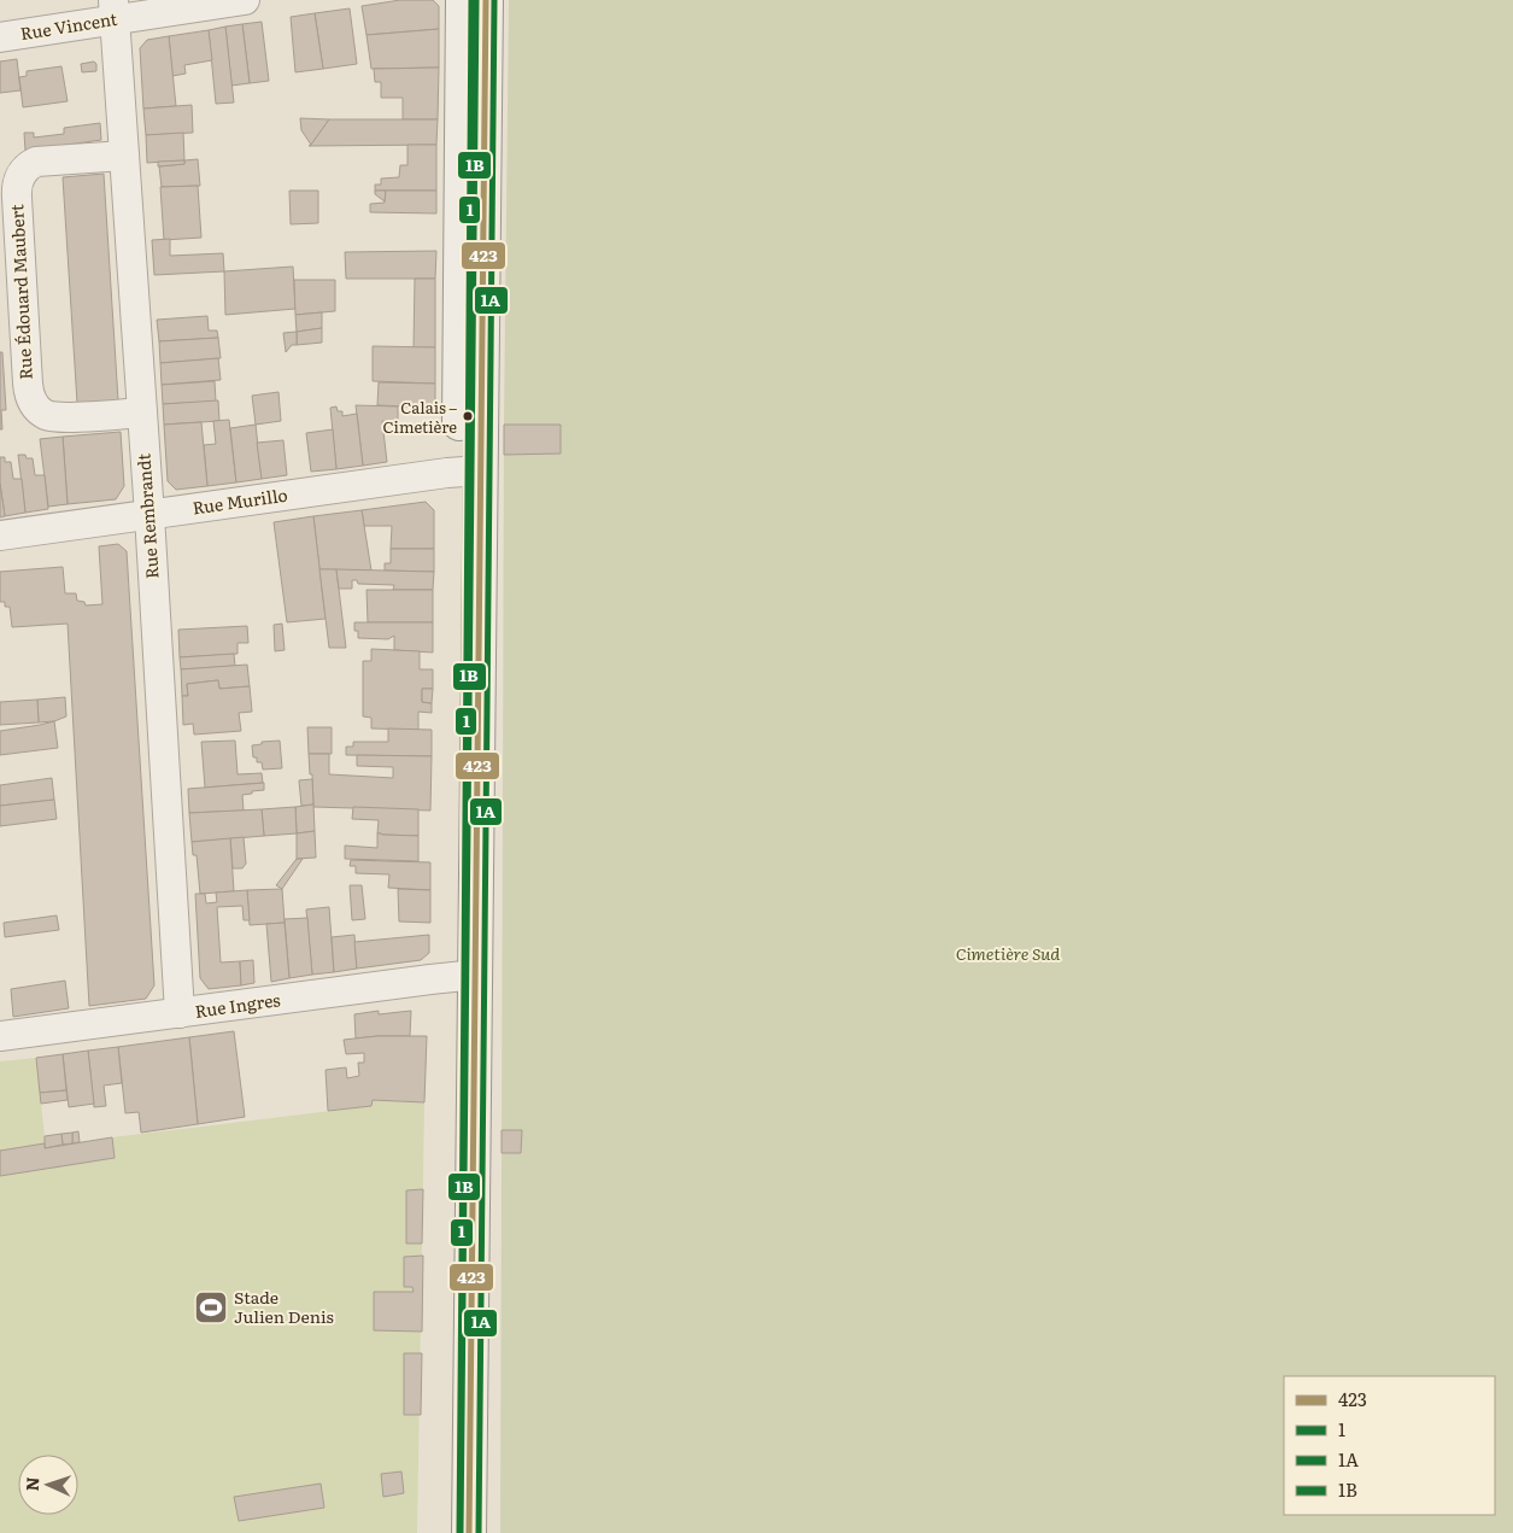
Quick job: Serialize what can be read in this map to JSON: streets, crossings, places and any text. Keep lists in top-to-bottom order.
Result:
{
  "streets": {
    "street": [
      "Rue Vincent",
      "Rue Édouard Maubert",
      "Rue Murillo",
      "Rue Rembrandt",
      "Rue Ingres"
    ]
  },
  "crossings": [
    ["Rue Vincent", "Rue Rembrandt"],
    ["Rue Édouard Maubert", "Rue Rembrandt"],
    ["Rue Murillo", "Rue Rembrandt"],
    ["Rue Rembrandt", "Rue Ingres"]
  ],
  "parks": ["Cimetière Sud"],
  "places": {
    "other": ["Calais – Cimetière"],
    "sports": ["Stade Julien Denis"]
  },
  "lines": [
    "transit line 423",
    "transit line 1",
    "transit line 1A",
    "transit line 1B"
  ],
  "legend": [
    "423",
    "1",
    "1A",
    "1B"
  ],
  "north": "left"
}
